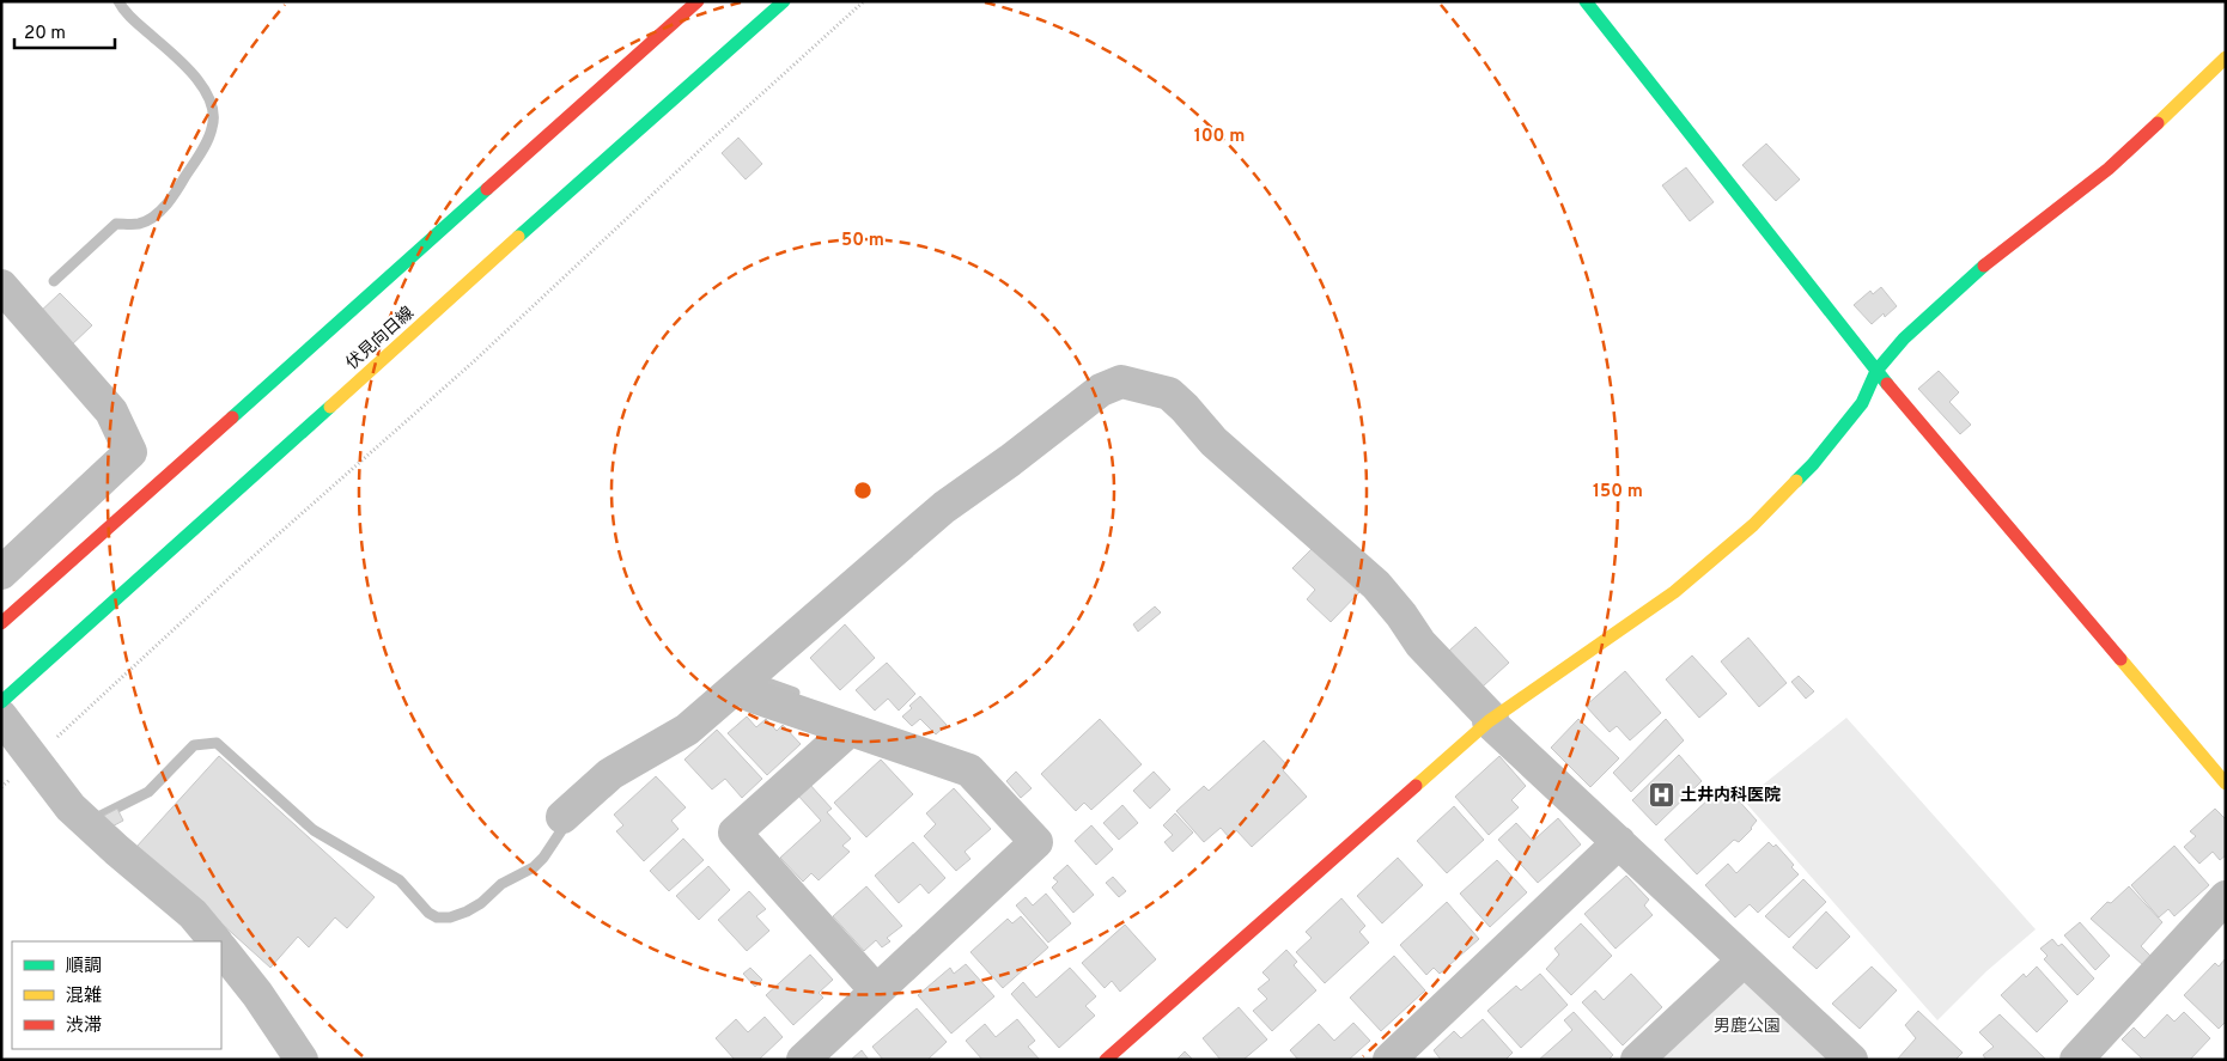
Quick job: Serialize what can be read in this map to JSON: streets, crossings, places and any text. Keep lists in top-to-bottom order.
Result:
{
  "streets": {
    "street": ["伏見向日線"]
  },
  "parks": ["男鹿公園"],
  "places": {
    "hospital": ["土井内科医院"]
  },
  "legend": ["順調", "混雑", "渋滞"],
  "scale_bar": "20 m",
  "rings": ["100 m", "50 m", "150 m"]
}
